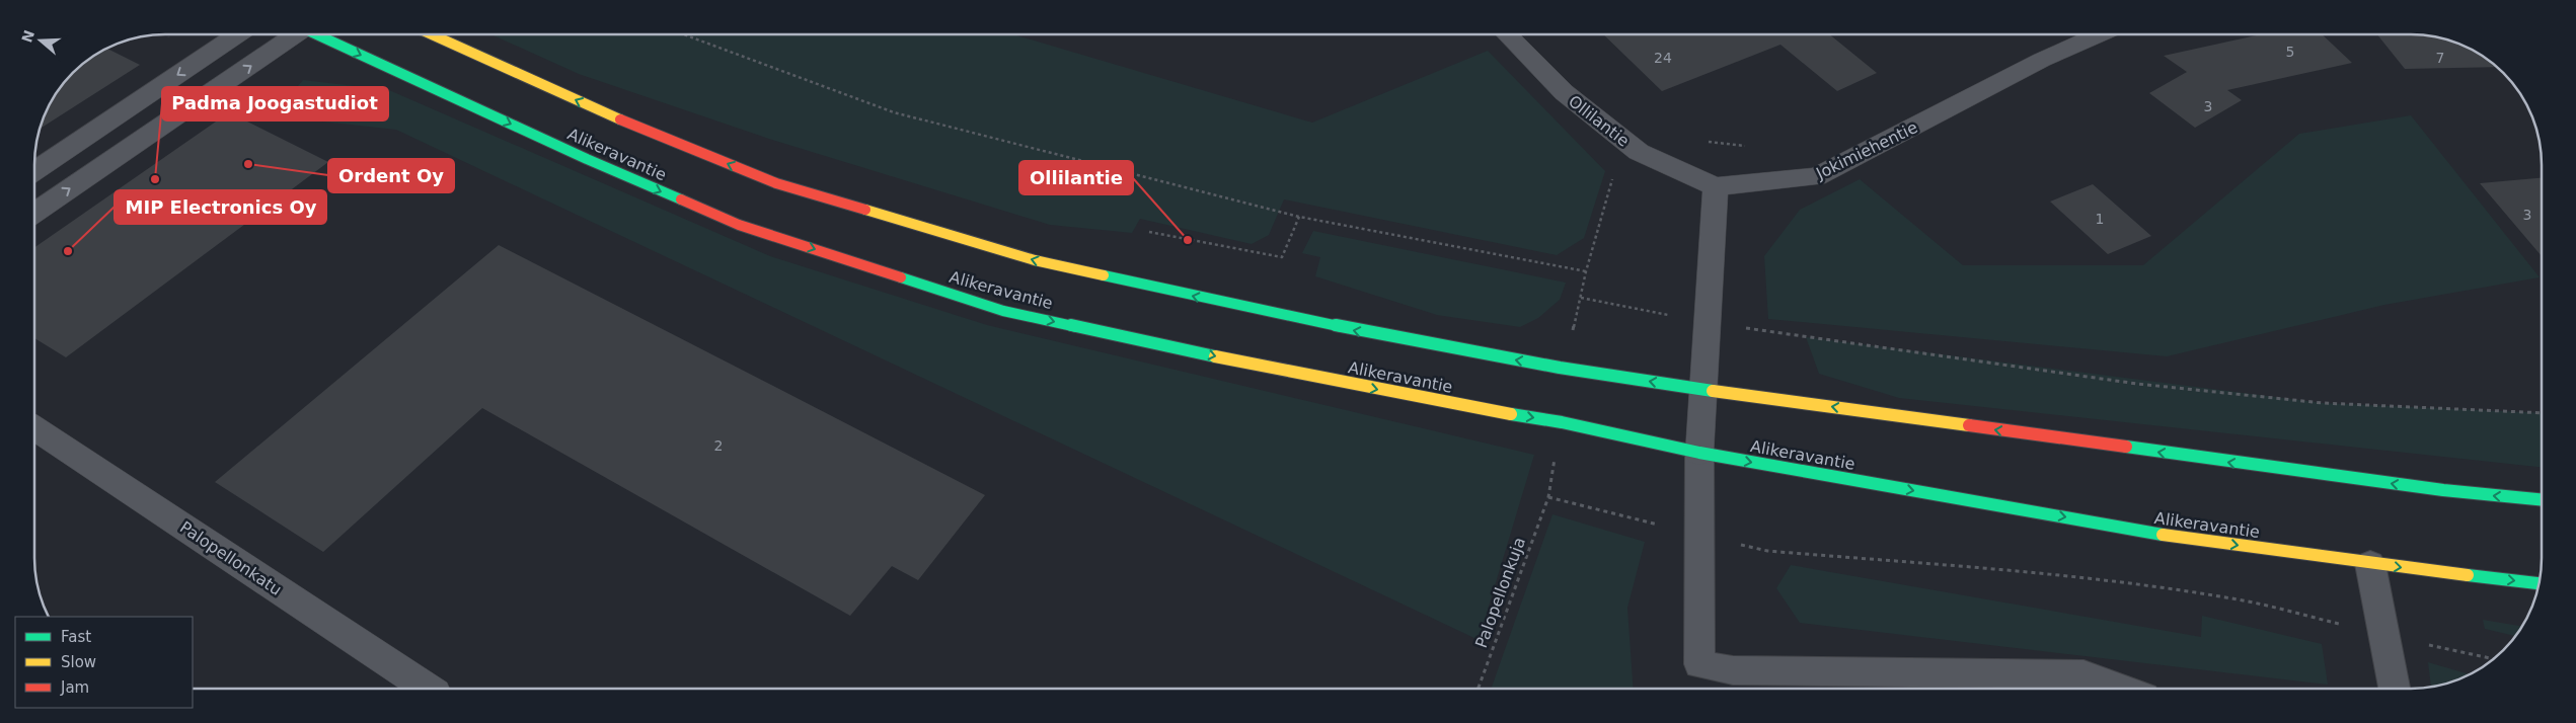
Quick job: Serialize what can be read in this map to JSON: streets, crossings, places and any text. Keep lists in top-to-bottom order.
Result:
{
  "streets": {
    "main road": ["Alikeravantie"],
    "street": ["Ollilantie", "Jokimiehentie", "Palopellonkatu"],
    "path": ["Palopellonkuja"]
  },
  "crossings": [
    ["Ollilantie", "Jokimiehentie"]
  ],
  "places": [
    "Ordent Oy",
    "Padma Joogastudiot",
    "Ollilantie",
    "MIP Electronics Oy"
  ],
  "house_numbers": [
    "5",
    "24",
    "7",
    "3",
    "3",
    "1",
    "2"
  ],
  "legend": ["Fast", "Slow", "Jam"],
  "north": "left"
}
